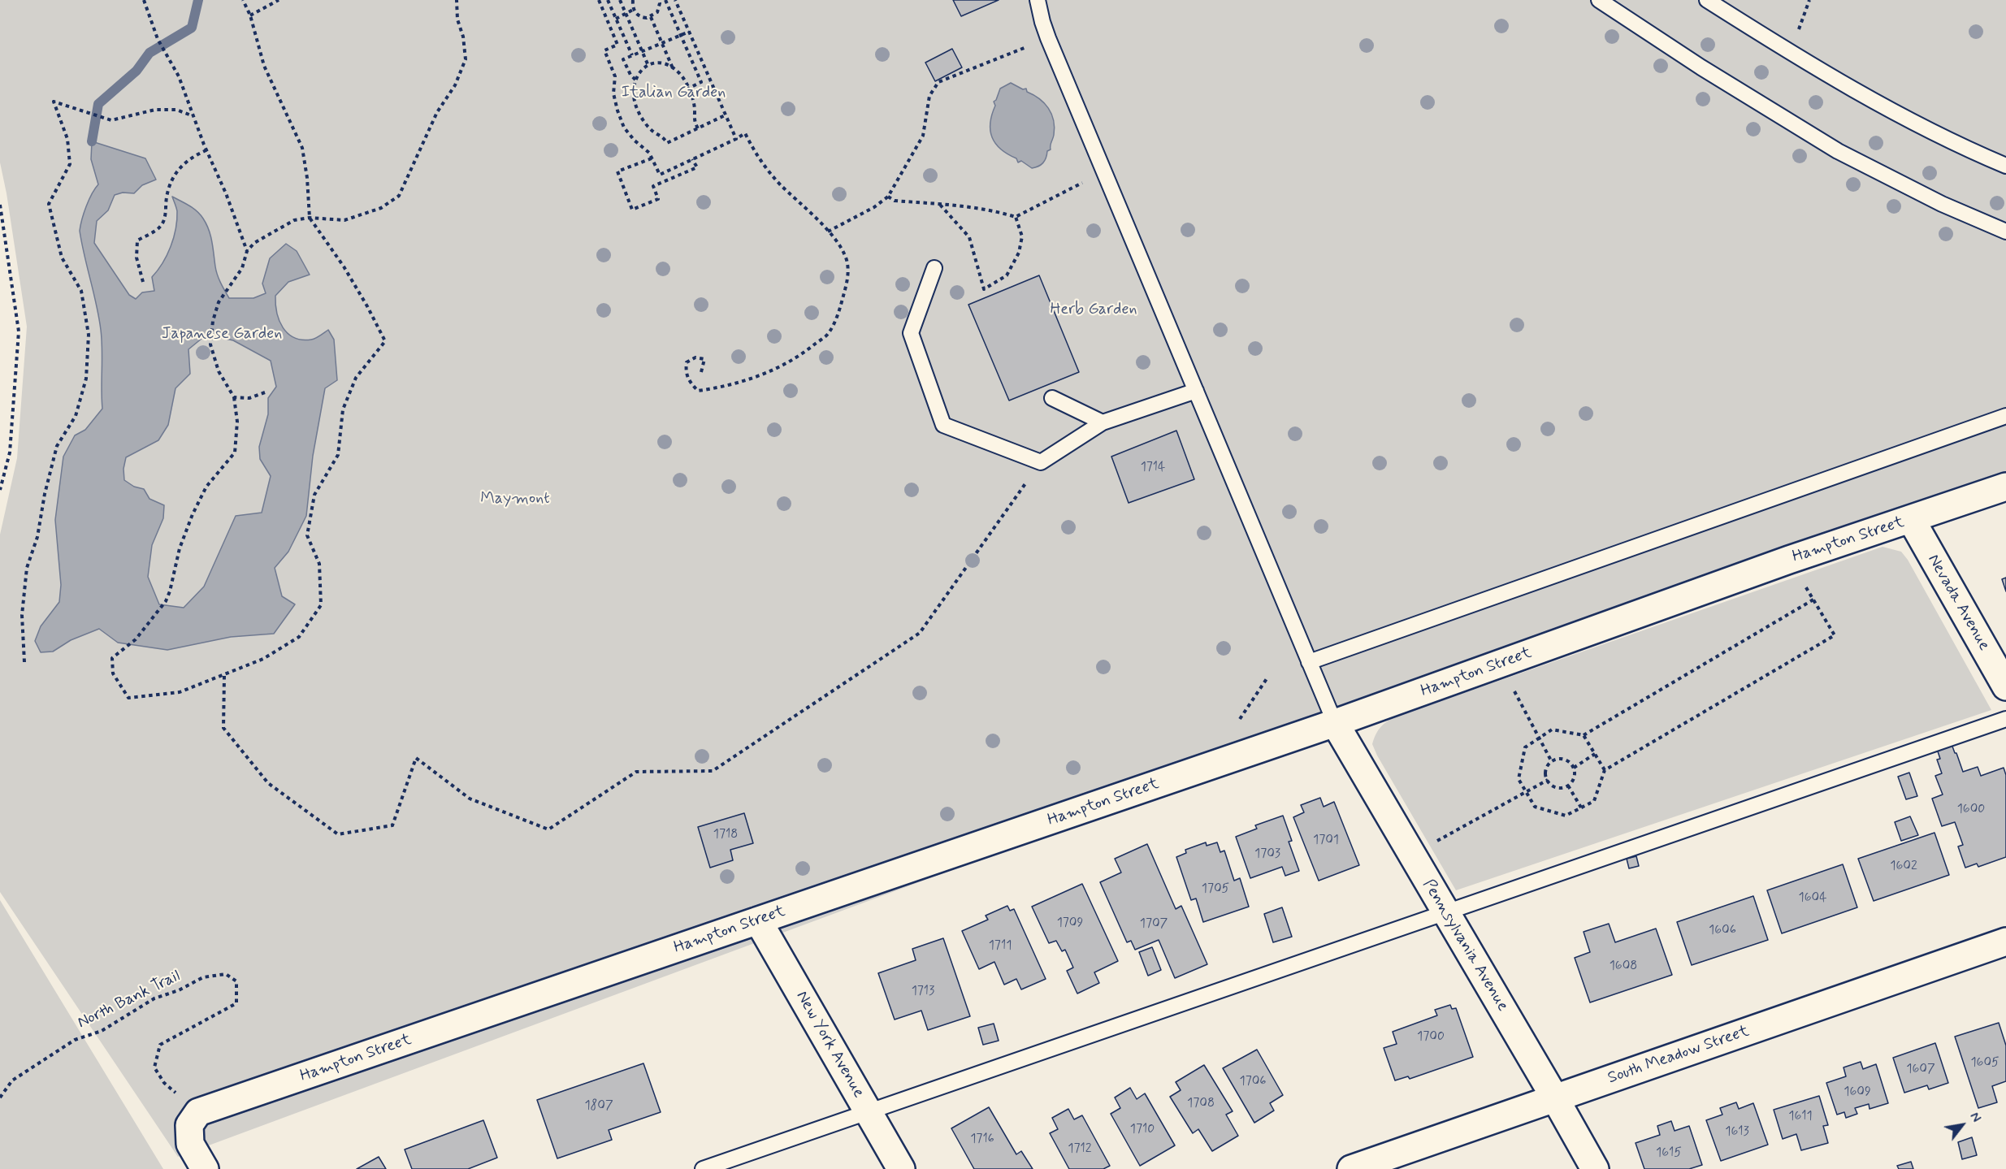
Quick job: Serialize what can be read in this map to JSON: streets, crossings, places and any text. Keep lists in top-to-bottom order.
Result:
{
  "streets": {
    "street": [
      "Hampton Street",
      "Nevada Avenue",
      "Pennsylvania Avenue",
      "New York Avenue",
      "South Meadow Street"
    ],
    "path": ["North Bank Trail"]
  },
  "crossings": [
    ["Hampton Street", "Nevada Avenue"],
    ["Hampton Street", "Pennsylvania Avenue"],
    ["Hampton Street", "North Bank Trail"],
    ["Hampton Street", "New York Avenue"],
    ["Pennsylvania Avenue", "South Meadow Street"]
  ],
  "parks": [
    "Italian Garden",
    "Herb Garden",
    "Japanese Garden",
    "Maymont"
  ],
  "house_numbers": [
    "1714",
    "1600",
    "1718",
    "1701",
    "1703",
    "1602",
    "1705",
    "1604",
    "1709",
    "1707",
    "1606",
    "1711",
    "1608",
    "1713",
    "1700",
    "1605",
    "1607",
    "1706",
    "1609",
    "1708",
    "1807",
    "1611",
    "1710",
    "1613",
    "1716",
    "1712",
    "1615"
  ],
  "north": "top right"
}
